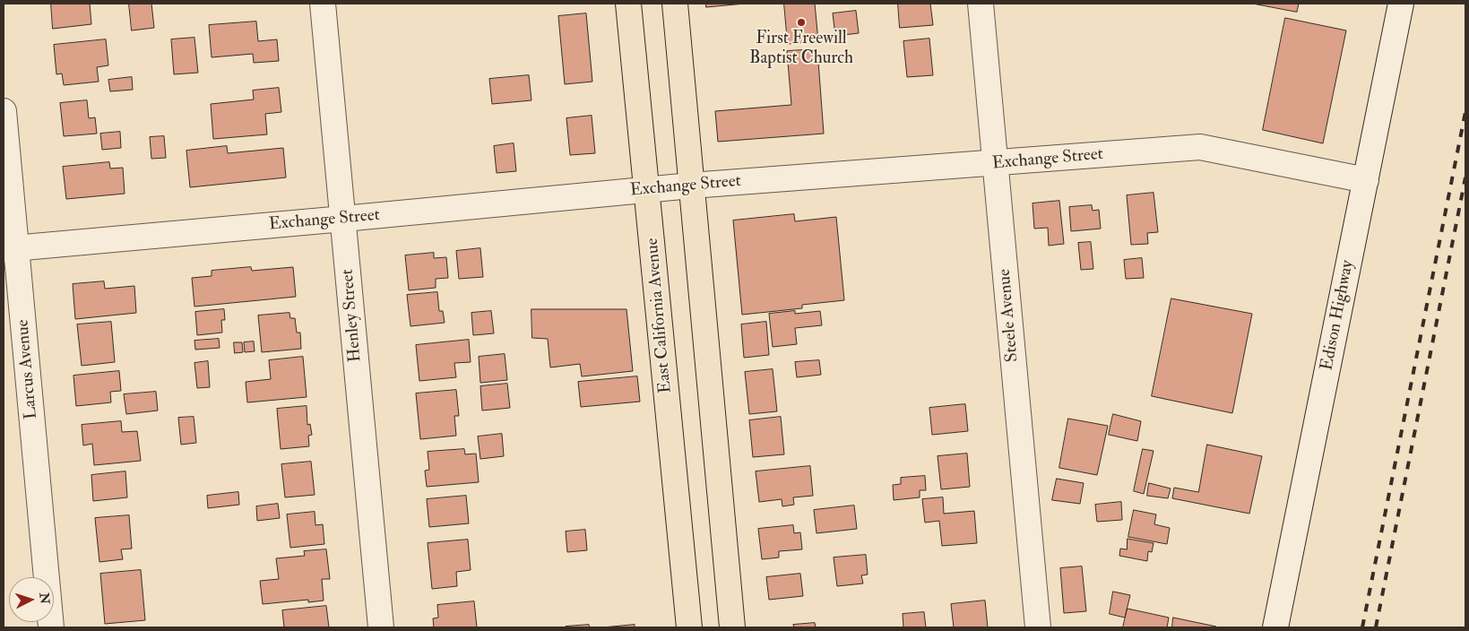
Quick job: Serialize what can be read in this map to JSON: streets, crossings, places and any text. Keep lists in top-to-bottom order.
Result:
{
  "streets": {
    "main road": ["East California Avenue"],
    "street": [
      "Exchange Street",
      "Henley Street",
      "Steele Avenue",
      "Edison Highway",
      "Larcus Avenue"
    ]
  },
  "crossings": [
    ["Exchange Street", "Henley Street"],
    ["Exchange Street", "East California Avenue"],
    ["Exchange Street", "Steele Avenue"],
    ["Exchange Street", "Edison Highway"],
    ["Exchange Street", "Larcus Avenue"]
  ],
  "places": ["First Freewill Baptist Church"],
  "north": "right"
}
